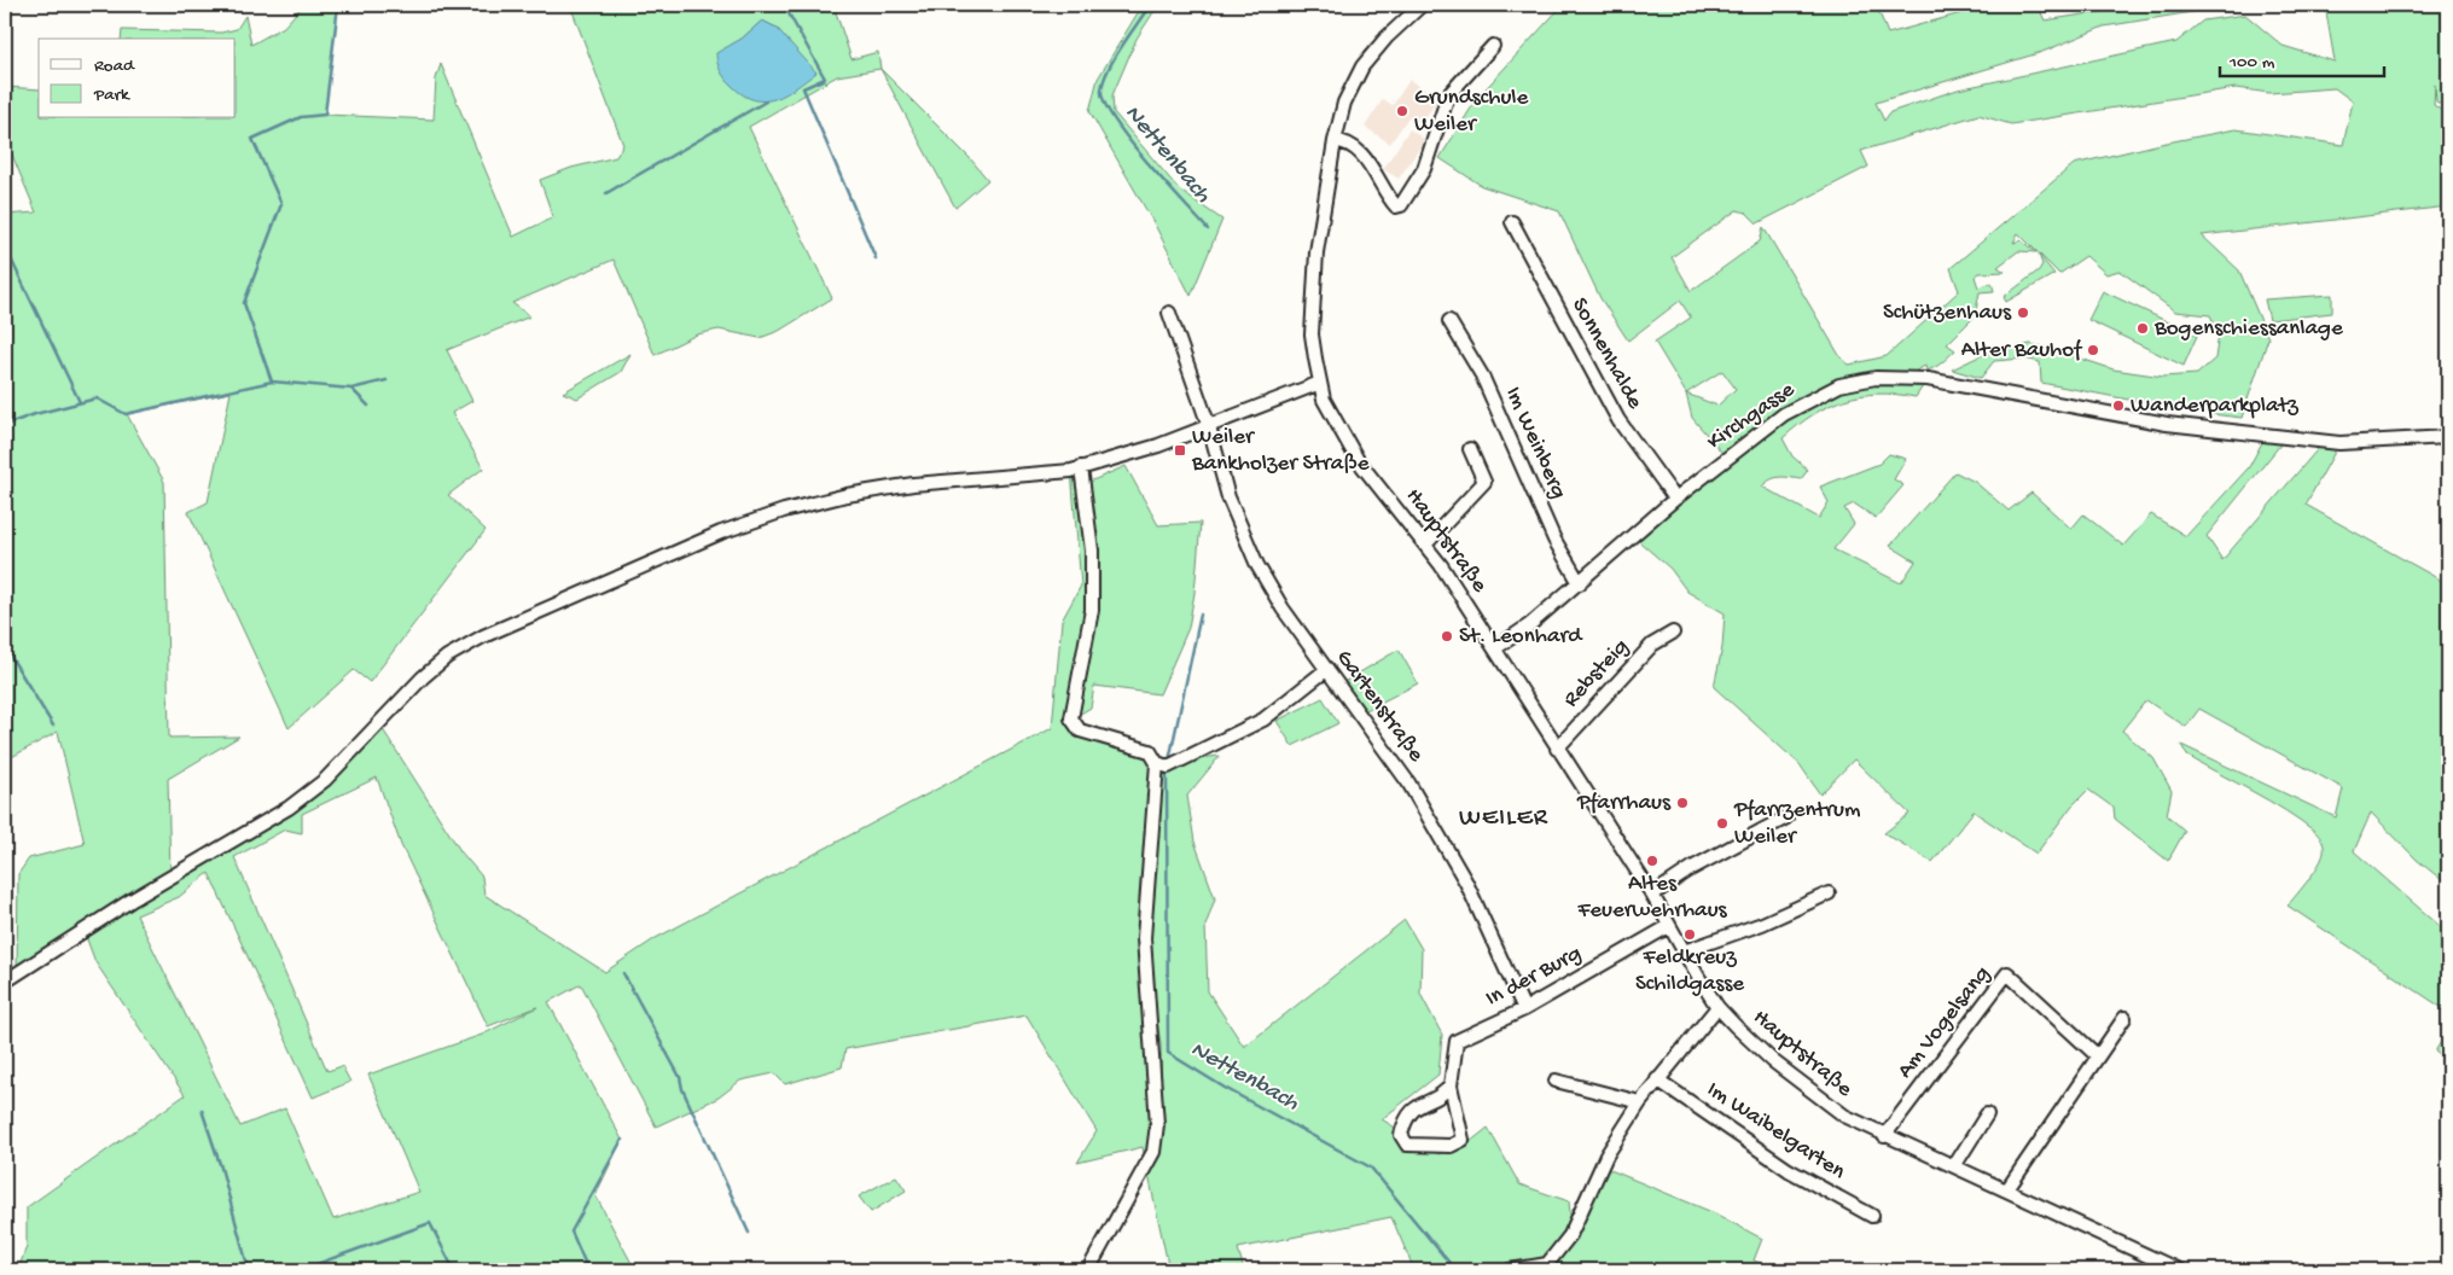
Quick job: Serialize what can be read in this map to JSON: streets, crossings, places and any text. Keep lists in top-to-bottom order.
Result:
{
  "streets": {
    "street": [
      "Sonnenhalde",
      "Kirchgasse",
      "Im Weinberg",
      "Hauptstraße",
      "Rebsteig",
      "Gartenstraße",
      "In der Burg",
      "Am Vogelsang",
      "Im Waibelgarten"
    ]
  },
  "crossings": [
    ["Sonnenhalde", "Kirchgasse"],
    ["Kirchgasse", "Im Weinberg"],
    ["Kirchgasse", "Hauptstraße"],
    ["Hauptstraße", "Rebsteig"],
    ["Hauptstraße", "In der Burg"],
    ["Hauptstraße", "Am Vogelsang"],
    ["Gartenstraße", "In der Burg"]
  ],
  "districts": ["WEILER"],
  "water": ["Nettenbach"],
  "places": {
    "other": [
      "Grundschule Weiler",
      "Schützenhaus",
      "Bogenschiessanlage",
      "Alter Bauhof",
      "Wanderparkplatz",
      "St. Leonhard",
      "Pfarrhaus",
      "Pfarrzentrum Weiler",
      "Altes Feuerwehrhaus",
      "Feldkreuz Schildgasse"
    ],
    "transit": ["Weiler Bankholzer Straße"]
  },
  "legend": ["Road", "Park"],
  "scale_bar": "100 m"
}
